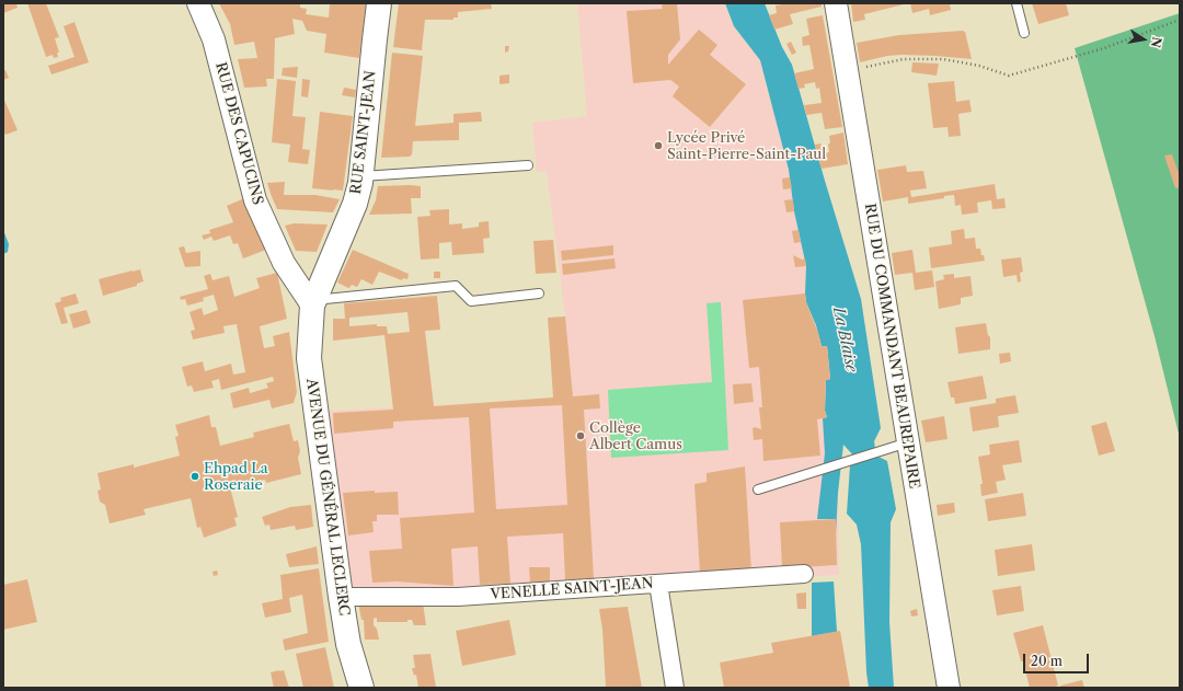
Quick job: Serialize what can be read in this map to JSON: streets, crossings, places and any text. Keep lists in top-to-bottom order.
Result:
{
  "streets": {
    "main road": ["RUE SAINT-JEAN", "AVENUE DU GÉNÉRAL LECLERC"],
    "street": ["RUE DES CAPUCINS", "RUE DU COMMANDANT BEAUREPAIRE", "VENELLE SAINT-JEAN"]
  },
  "crossings": [
    ["RUE SAINT-JEAN", "RUE DES CAPUCINS"],
    ["RUE SAINT-JEAN", "AVENUE DU GÉNÉRAL LECLERC"],
    ["RUE DES CAPUCINS", "AVENUE DU GÉNÉRAL LECLERC"],
    ["AVENUE DU GÉNÉRAL LECLERC", "VENELLE SAINT-JEAN"]
  ],
  "water": ["La Blaise"],
  "places": ["Lycée Privé Saint-Pierre-Saint-Paul", "Collège Albert Camus", "Ehpad La Roseraie"],
  "scale_bar": "20 m",
  "north": "right"
}
